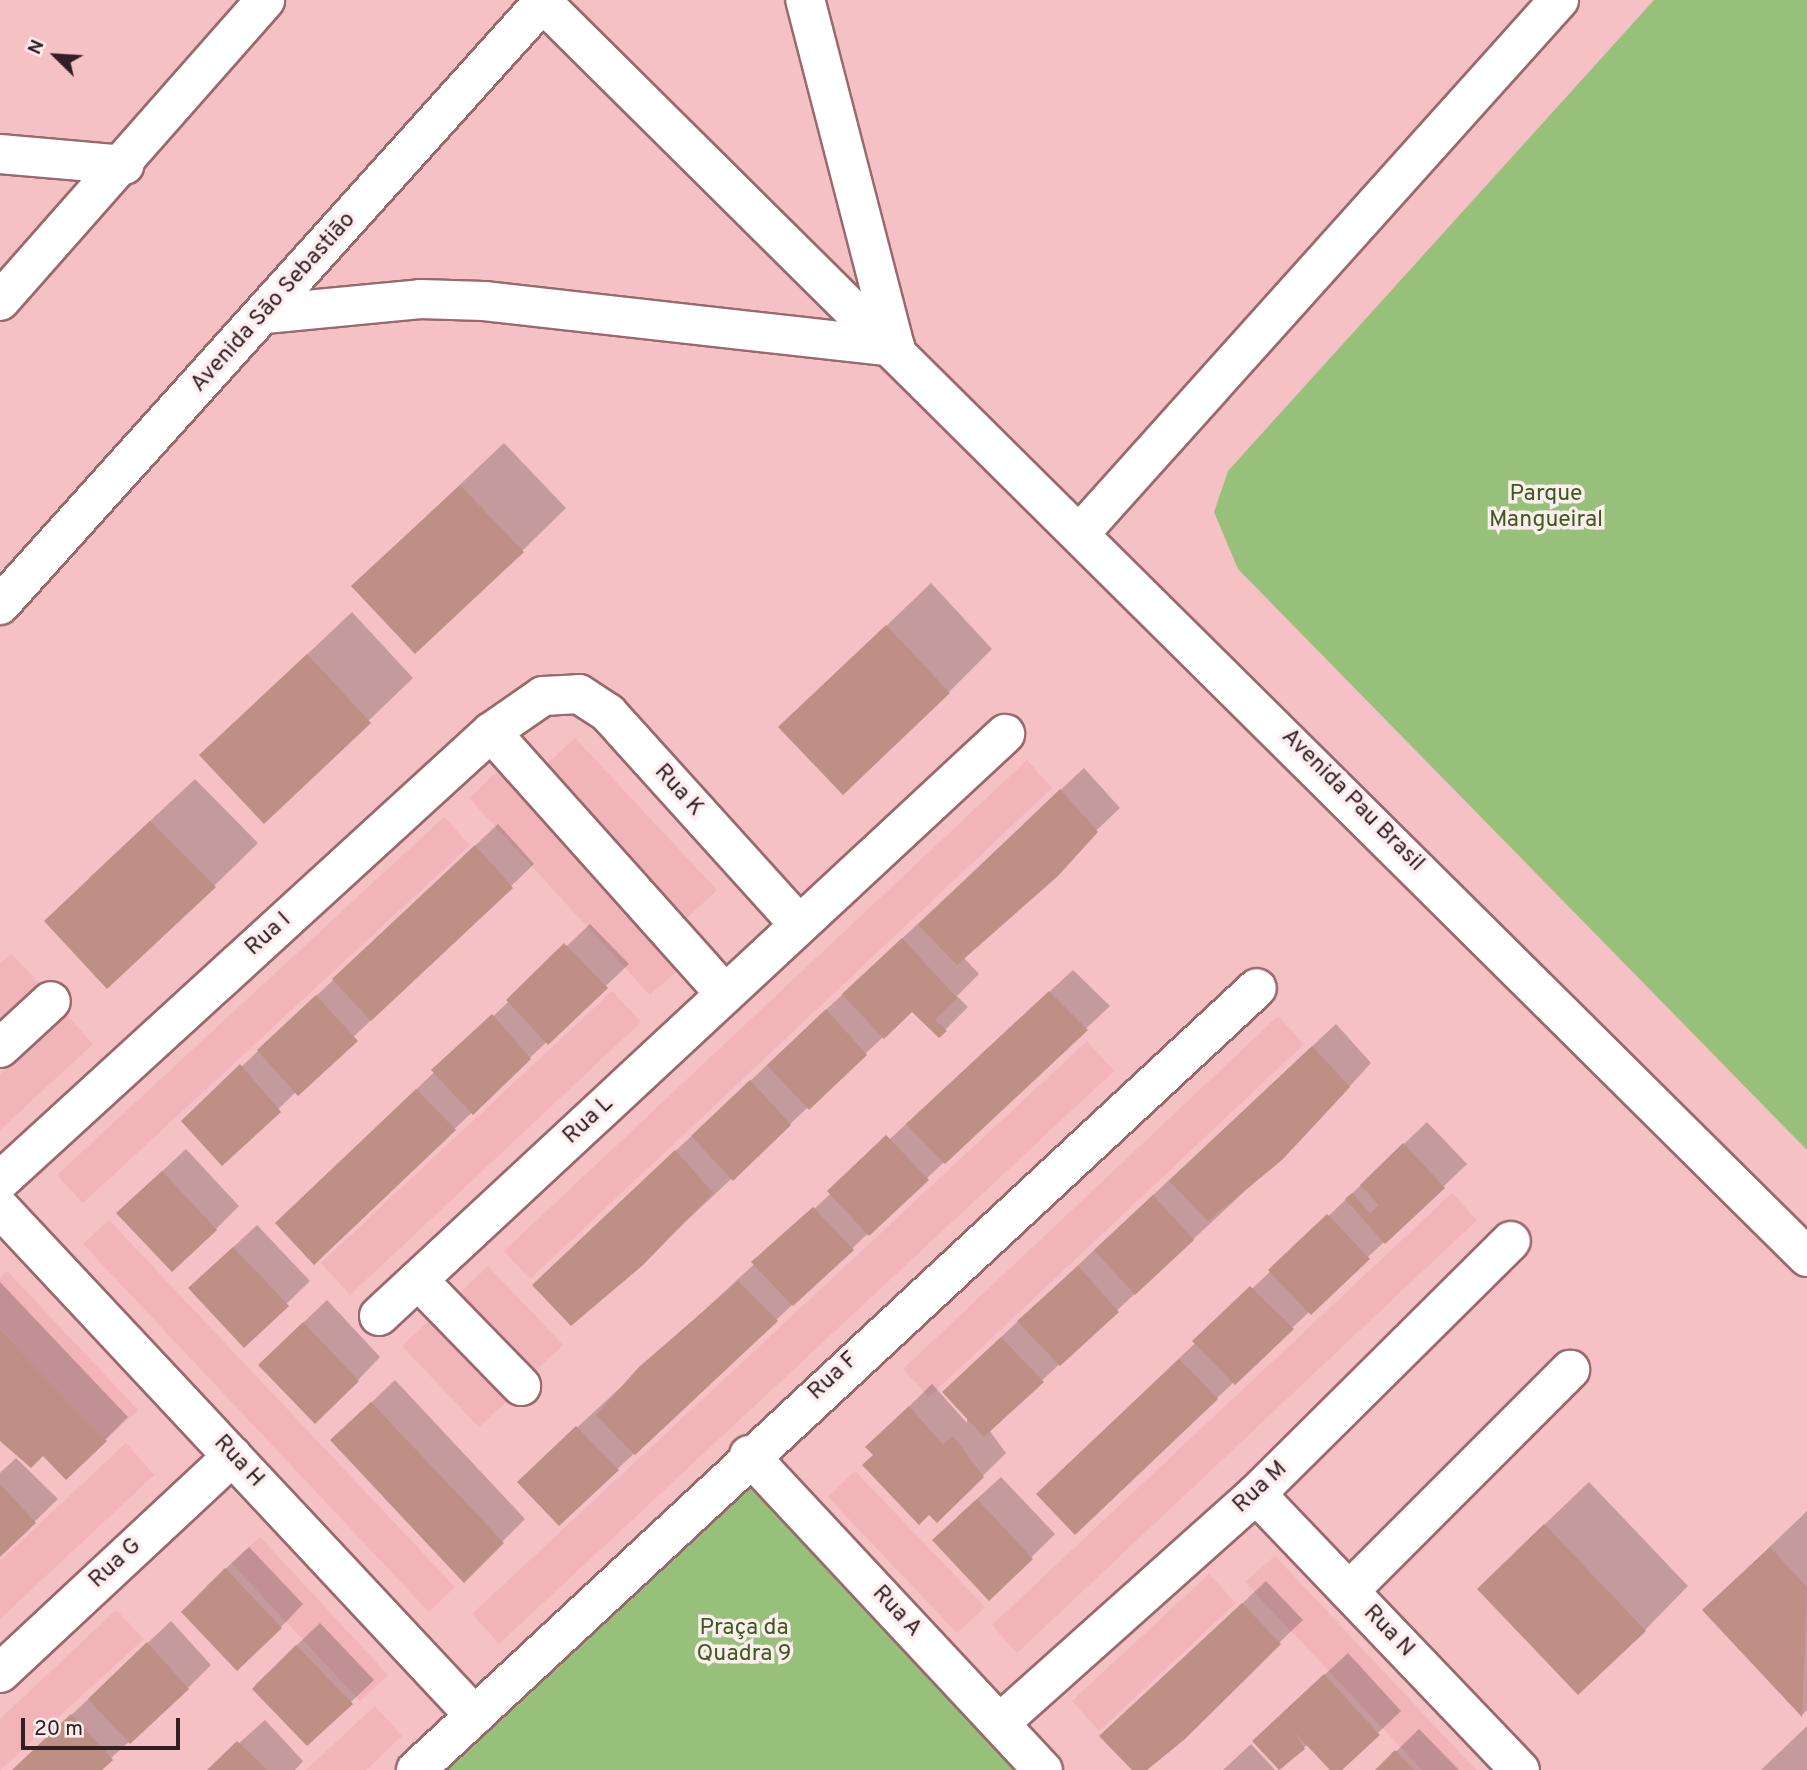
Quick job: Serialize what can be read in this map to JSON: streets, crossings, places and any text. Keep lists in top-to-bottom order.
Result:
{
  "streets": {
    "street": [
      "Avenida São Sebastião",
      "Rua K",
      "Avenida Pau Brasil",
      "Rua I",
      "Rua L",
      "Rua F",
      "Rua H",
      "Rua M",
      "Rua G",
      "Rua A",
      "Rua N"
    ]
  },
  "crossings": [
    ["Avenida São Sebastião", "Avenida Pau Brasil"],
    ["Rua K", "Rua I"],
    ["Rua K", "Rua L"],
    ["Rua F", "Rua H"],
    ["Rua F", "Rua A"],
    ["Rua H", "Rua G"],
    ["Rua M", "Rua A"],
    ["Rua M", "Rua N"]
  ],
  "parks": ["Parque Mangueiral", "Praça da Quadra 9"],
  "scale_bar": "20 m",
  "north": "top left"
}
